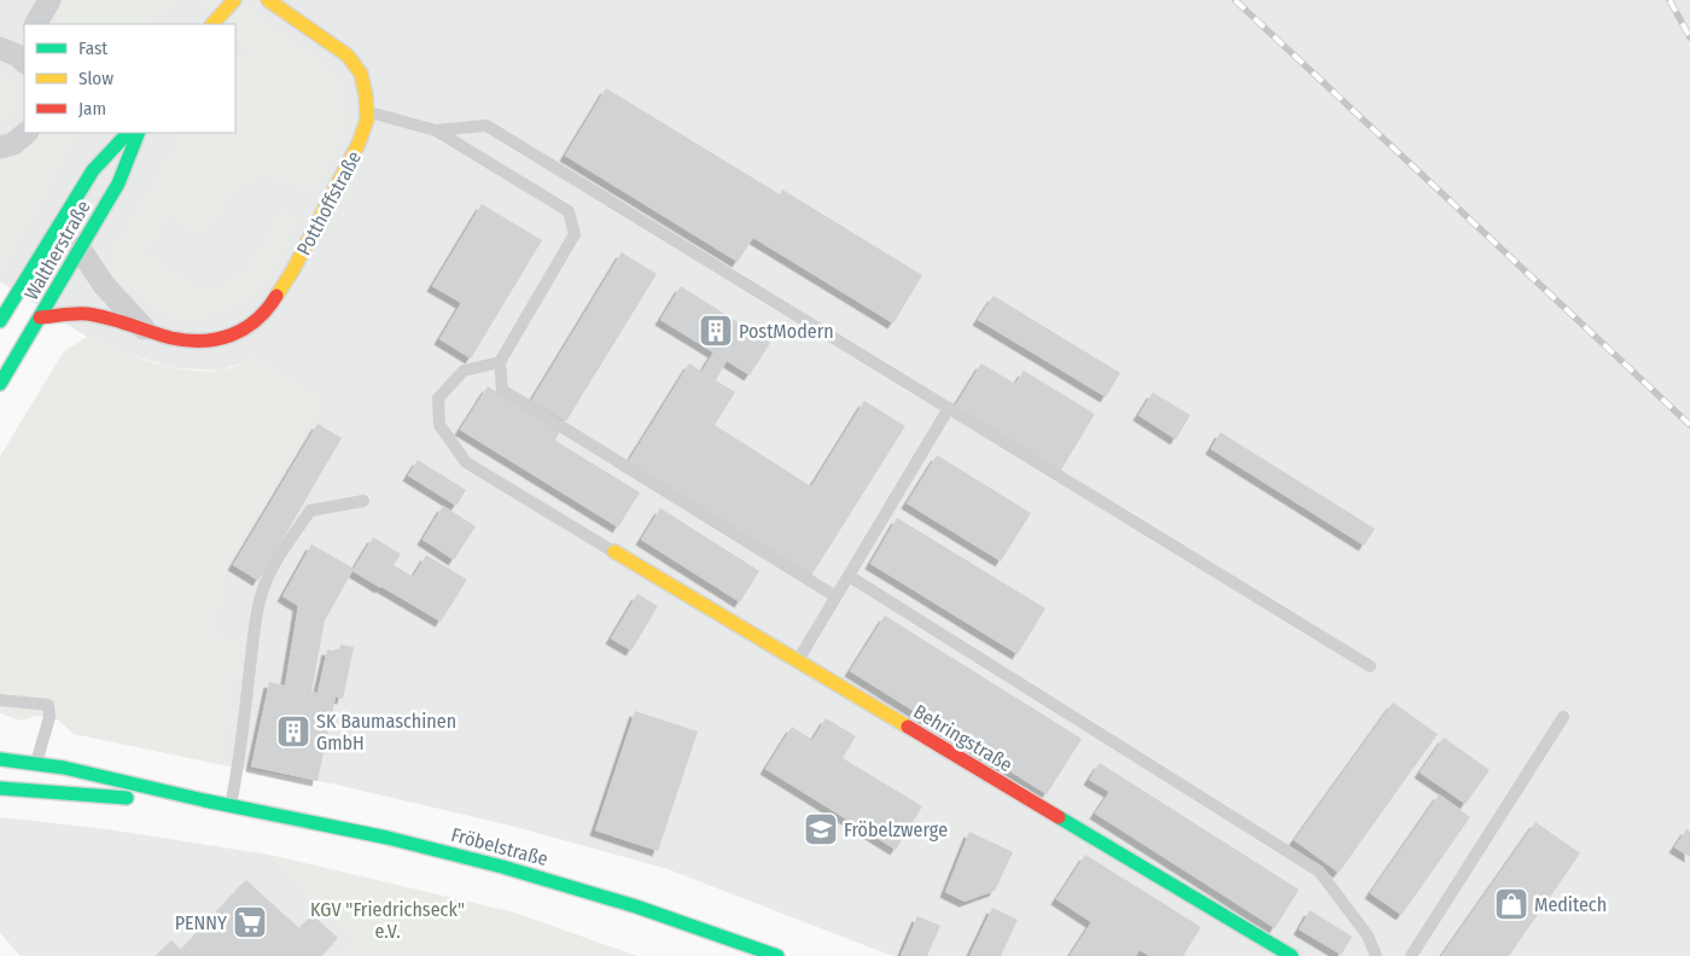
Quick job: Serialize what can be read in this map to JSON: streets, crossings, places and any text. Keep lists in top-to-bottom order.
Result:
{
  "streets": {
    "main road": [
      "Potthoffstraße",
      "Waltherstraße",
      "Behringstraße",
      "Fröbelstraße"
    ]
  },
  "crossings": [
    ["Potthoffstraße", "Waltherstraße"]
  ],
  "parks": ["KGV \"Friedrichseck\" e.V."],
  "places": {
    "building": ["PostModern", "SK Baumaschinen GmbH"],
    "school or university": ["Fröbelzwerge"],
    "shop": ["Meditech"],
    "supermarket": ["PENNY"]
  },
  "legend": ["Fast", "Slow", "Jam"]
}
